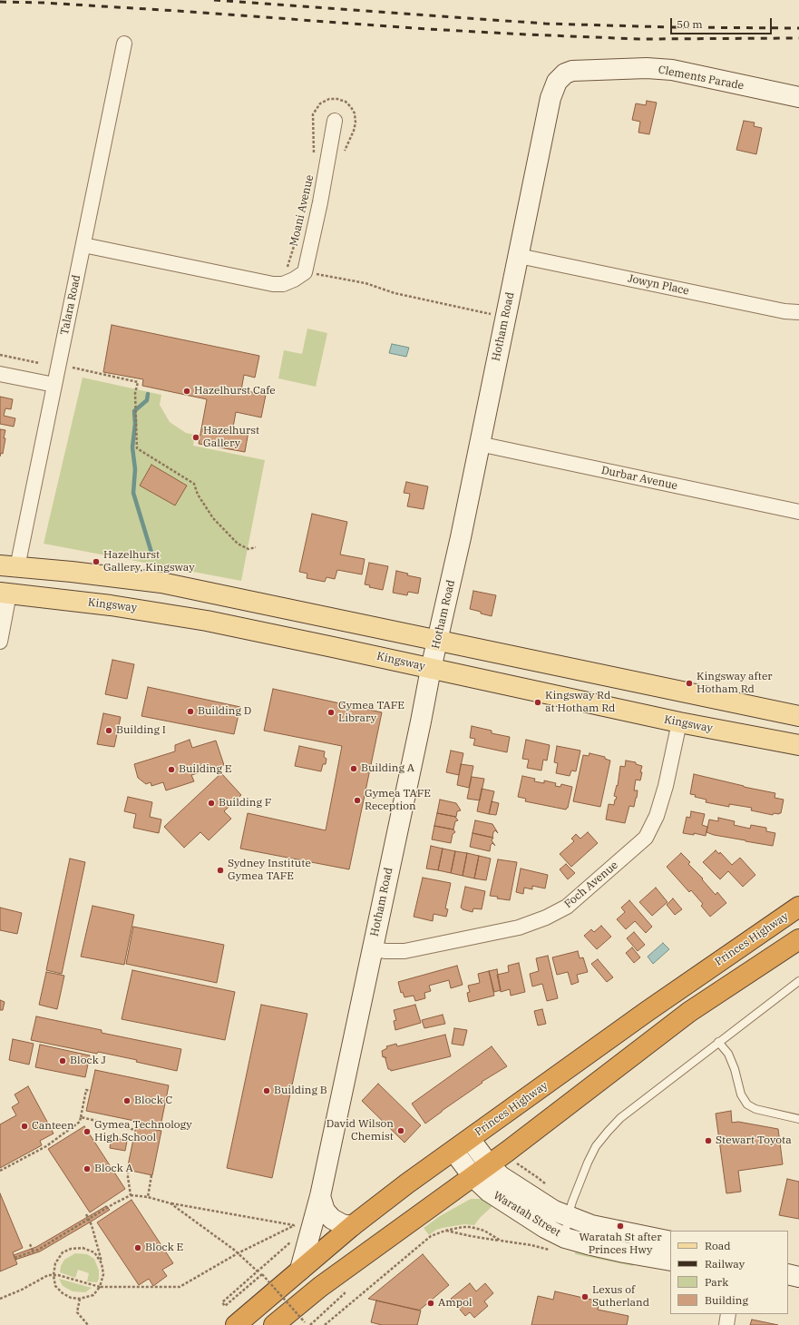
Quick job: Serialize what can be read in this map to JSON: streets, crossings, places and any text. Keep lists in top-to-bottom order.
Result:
{
  "streets": {
    "highway": ["Princes Highway"],
    "main road": ["Kingsway"],
    "street": [
      "Clements Parade",
      "Moani Avenue",
      "Jowyn Place",
      "Talara Road",
      "Hotham Road",
      "Durbar Avenue",
      "Foch Avenue",
      "Waratah Street"
    ]
  },
  "crossings": [
    ["Clements Parade", "Hotham Road"],
    ["Jowyn Place", "Hotham Road"],
    ["Hotham Road", "Durbar Avenue"],
    ["Hotham Road", "Kingsway"],
    ["Hotham Road", "Foch Avenue"],
    ["Hotham Road", "Princes Highway"],
    ["Kingsway", "Foch Avenue"],
    ["Princes Highway", "Waratah Street"]
  ],
  "places": [
    "Hazelhurst Cafe",
    "Hazelhurst Gallery",
    "Hazelhurst Gallery, Kingsway",
    "Kingsway after Hotham Rd",
    "Kingsway Rd at Hotham Rd",
    "Building D",
    "Gymea TAFE Library",
    "Building I",
    "Building A",
    "Building E",
    "Gymea TAFE Reception",
    "Building F",
    "Sydney Institute Gymea TAFE",
    "Block J",
    "Building B",
    "Block C",
    "Canteen",
    "David Wilson Chemist",
    "Gymea Technology High School",
    "Stewart Toyota",
    "Block A",
    "Waratah St after Princes Hwy",
    "Block E",
    "Lexus of Sutherland",
    "Ampol"
  ],
  "legend": [
    "Road",
    "Railway",
    "Park",
    "Building"
  ],
  "scale_bar": "50 m"
}
